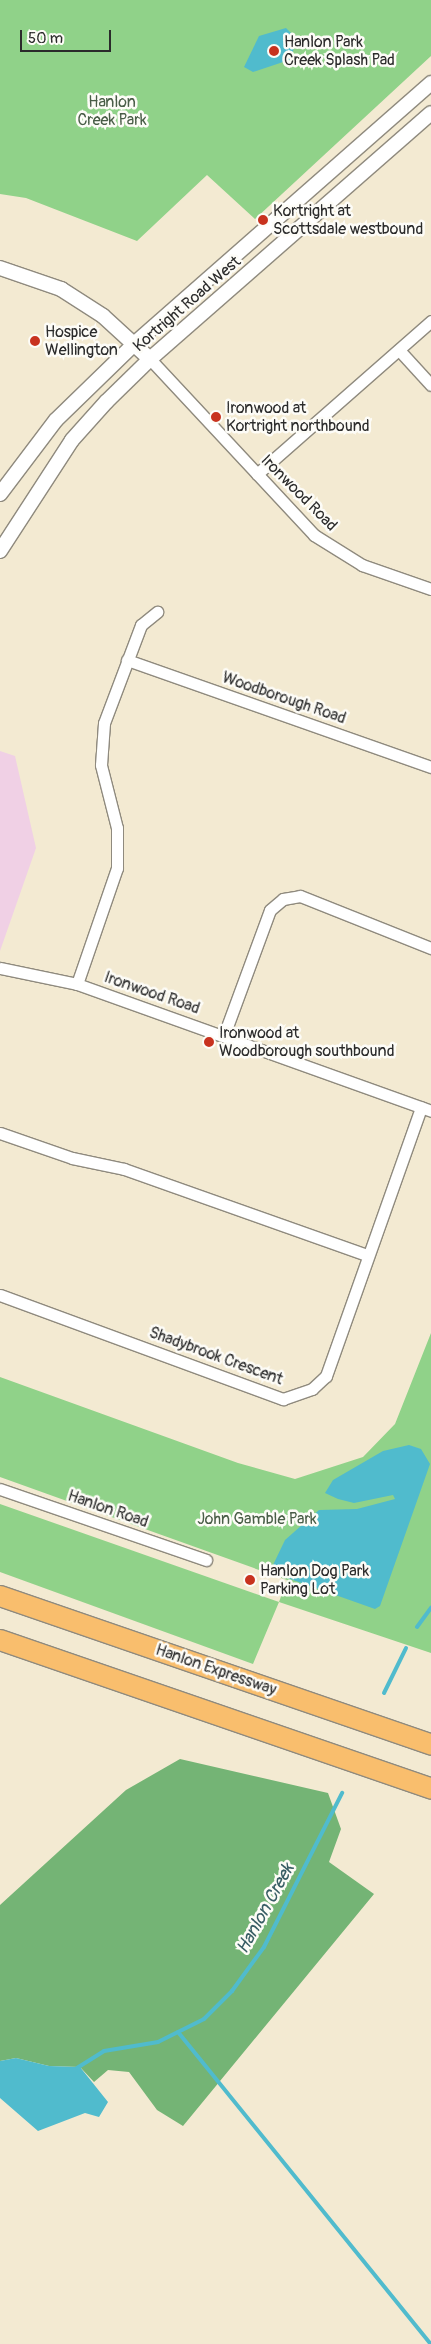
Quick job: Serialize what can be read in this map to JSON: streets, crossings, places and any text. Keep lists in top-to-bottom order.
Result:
{
  "streets": {
    "highway": ["Hanlon Expressway"],
    "street": [
      "Kortright Road West",
      "Ironwood Road",
      "Woodborough Road",
      "Shadybrook Crescent",
      "Hanlon Road"
    ]
  },
  "crossings": [
    ["Kortright Road West", "Ironwood Road"],
    ["Ironwood Road", "Shadybrook Crescent"]
  ],
  "water": ["Hanlon Creek"],
  "parks": ["Hanlon Creek Park", "John Gamble Park"],
  "places": [
    "Hanlon Park Creek Splash Pad",
    "Kortright at Scottsdale westbound",
    "Hospice Wellington",
    "Ironwood at Kortright northbound",
    "Ironwood at Woodborough southbound",
    "Hanlon Dog Park Parking Lot"
  ],
  "scale_bar": "50 m"
}
